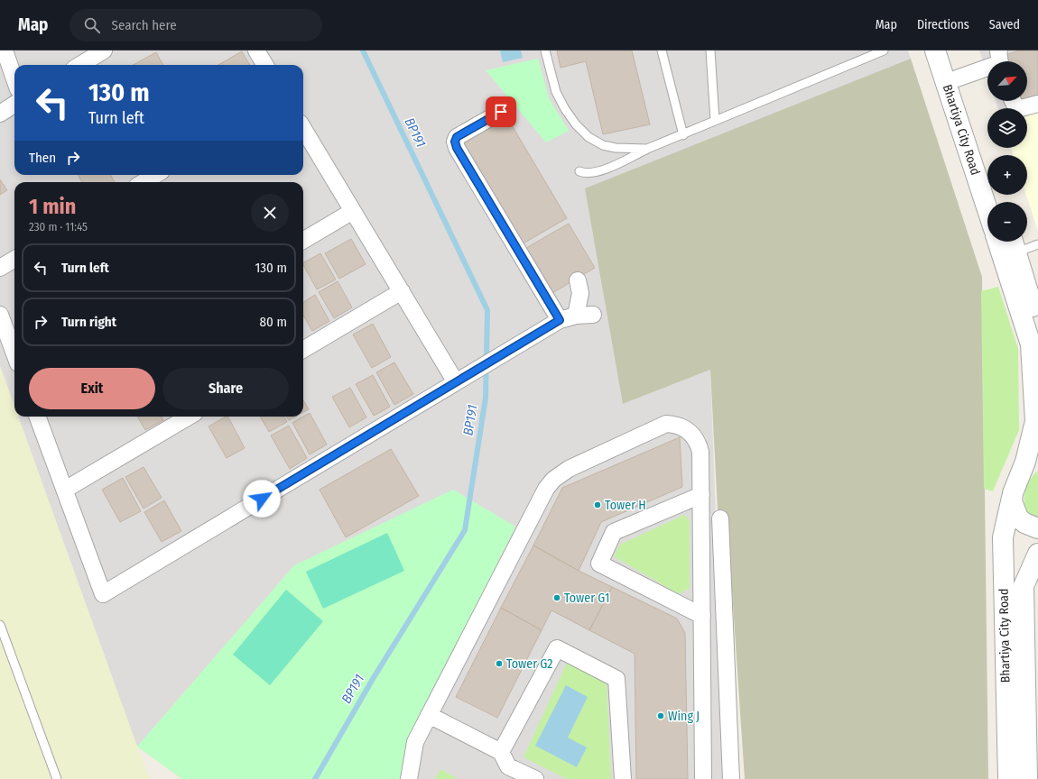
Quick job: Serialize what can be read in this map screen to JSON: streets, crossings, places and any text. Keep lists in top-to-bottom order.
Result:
{
  "streets": {
    "street": ["Bhartiya City Road"]
  },
  "water": ["BP191"],
  "places": [
    "Tower H",
    "Tower G1",
    "Tower G2",
    "Wing J"
  ],
  "north": "top right",
  "page": {
    "header": "Map",
    "search": "Search here",
    "nav": ["Map", "Directions", "Saved"],
    "map_buttons": ["+", "−"],
    "turn": ["130 m", "Turn left"],
    "then": "Then",
    "heading": ["1 min", "230 m · 11:45"],
    "list": [
      {
        "name": "Turn left",
        "value": "130 m"
      },
      {
        "name": "Turn right",
        "value": "80 m"
      }
    ],
    "buttons": ["Exit", "Share"]
  }
}
